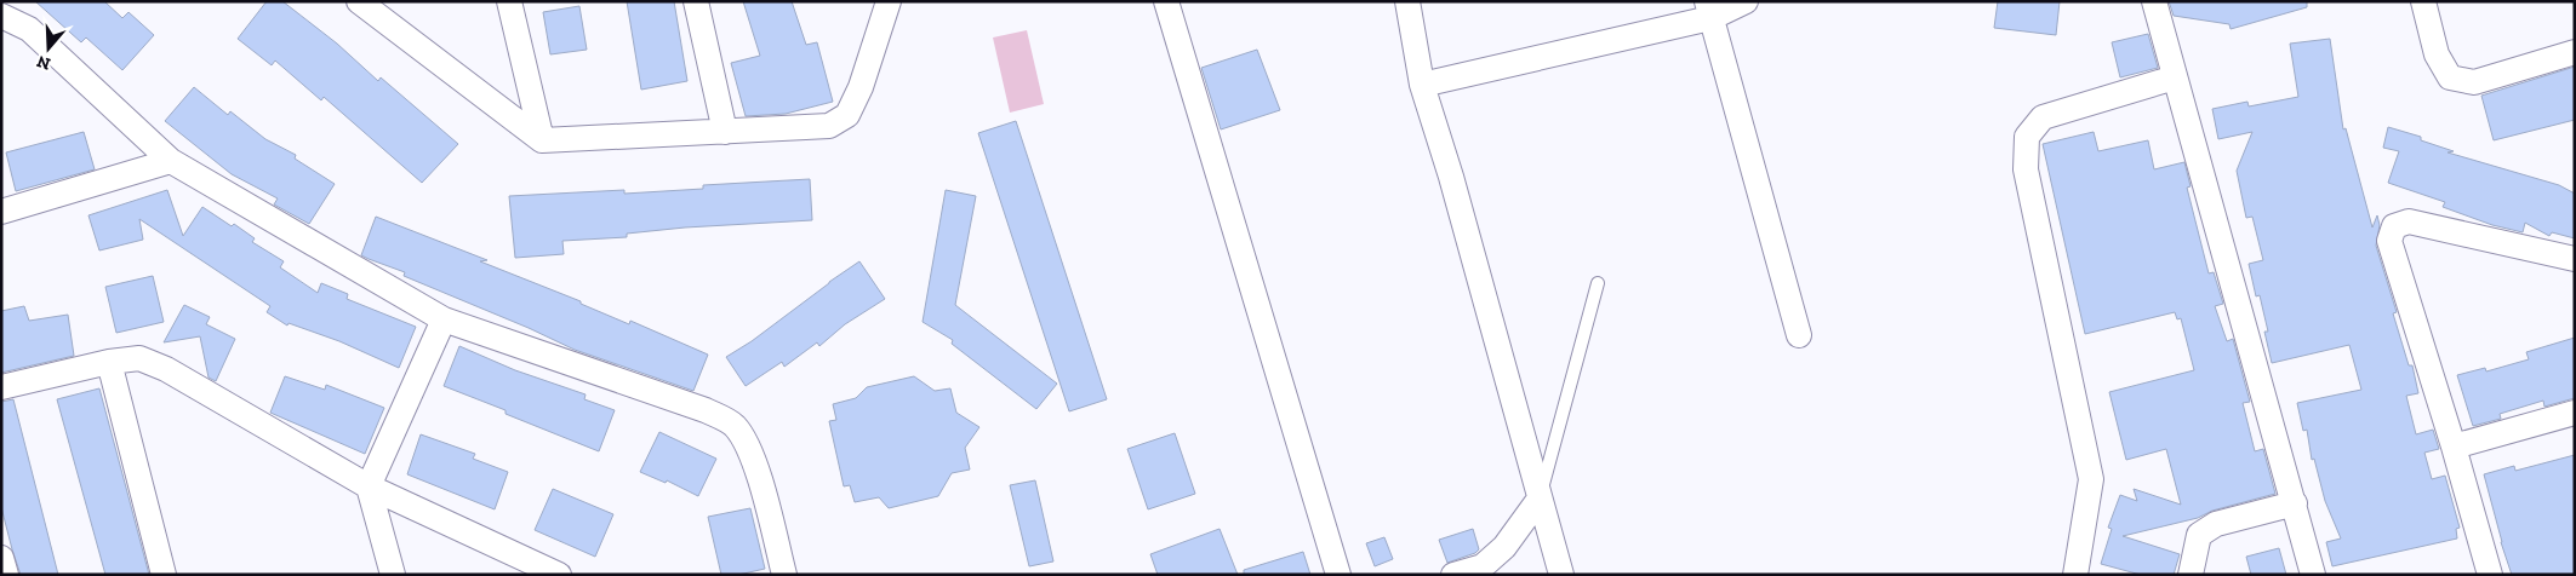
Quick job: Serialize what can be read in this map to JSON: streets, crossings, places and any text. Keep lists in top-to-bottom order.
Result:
{
  "north": "bottom"
}
